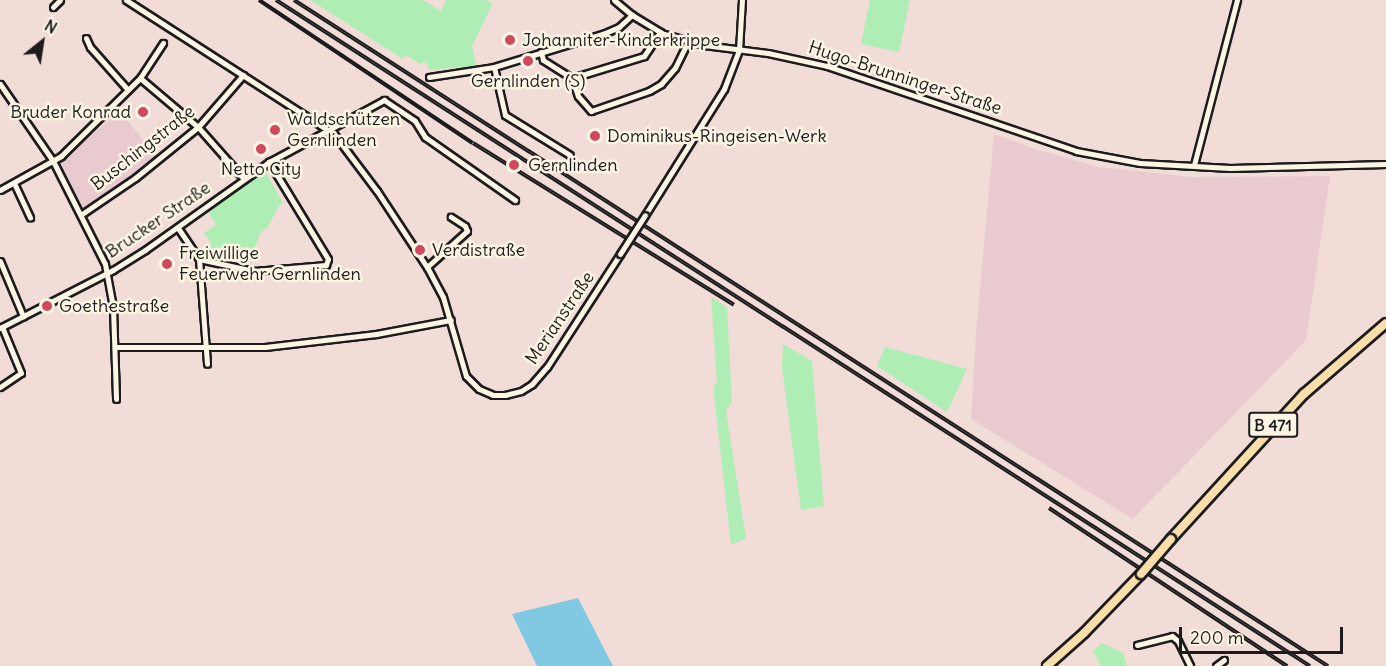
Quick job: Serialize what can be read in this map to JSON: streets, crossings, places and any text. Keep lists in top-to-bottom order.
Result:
{
  "streets": {
    "highway": ["B 471"],
    "street": [
      "Hugo-Brunninger-Straße",
      "Buschingstraße",
      "Brucker Straße",
      "Merianstraße"
    ]
  },
  "crossings": [
    ["Hugo-Brunninger-Straße", "Merianstraße"],
    ["Buschingstraße", "Merianstraße"],
    ["Brucker Straße", "Merianstraße"]
  ],
  "places": [
    "Johanniter-Kinderkrippe",
    "Gernlinden (S)",
    "Bruder Konrad",
    "Waldschützen Gernlinden",
    "Dominikus-Ringeisen-Werk",
    "Netto City",
    "Gernlinden",
    "Verdistraße",
    "Freiwillige Feuerwehr Gernlinden",
    "Goethestraße"
  ],
  "scale_bar": "200 m",
  "north": "top right"
}
